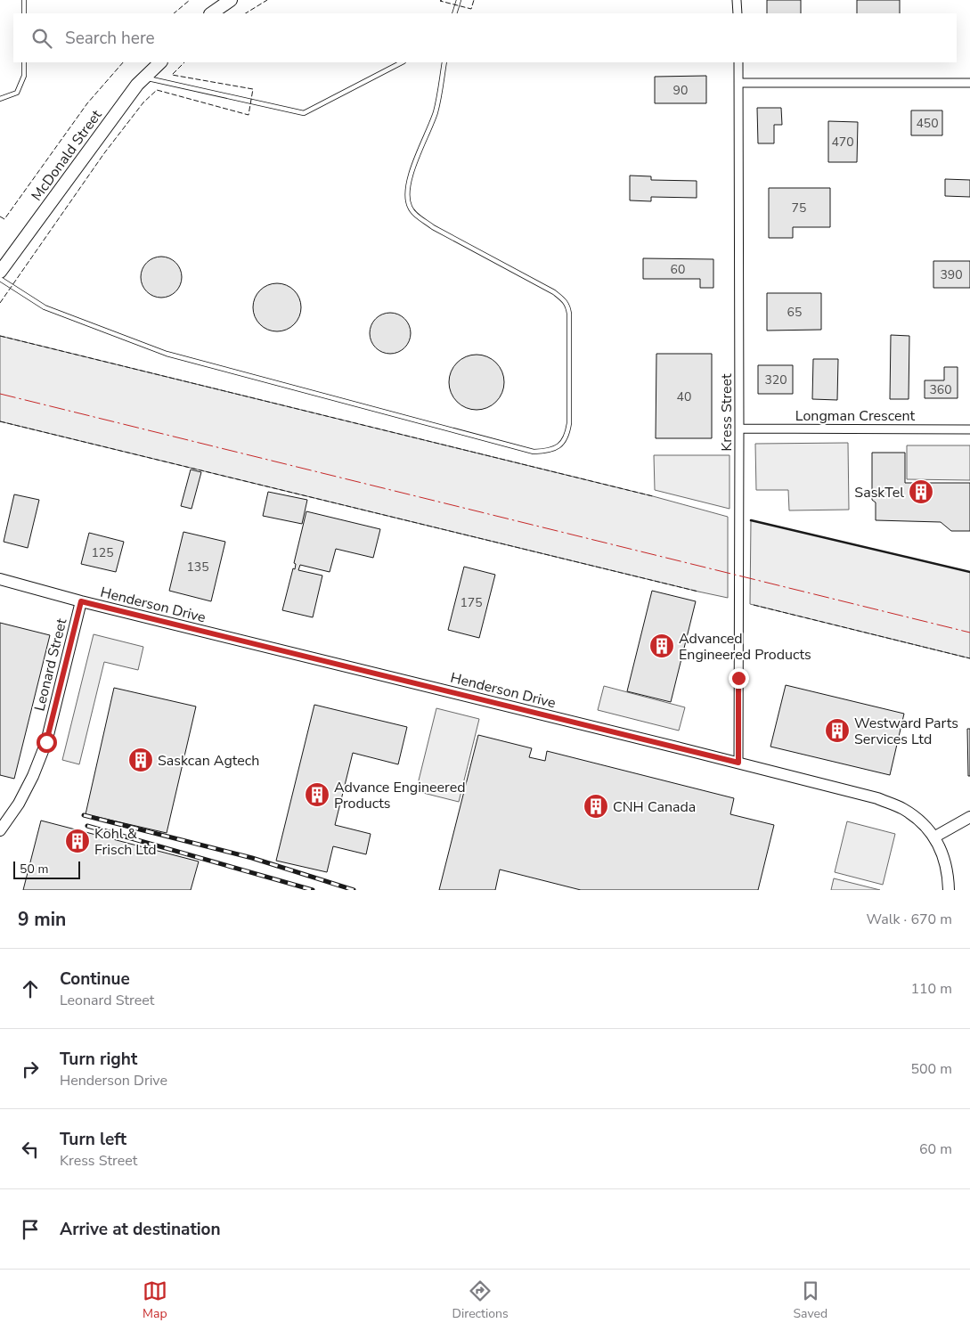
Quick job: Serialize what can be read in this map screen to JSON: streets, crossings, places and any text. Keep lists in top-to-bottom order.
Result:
{
  "streets": {
    "main road": ["McDonald Street"],
    "street": [
      "Kress Street",
      "Longman Crescent",
      "Henderson Drive",
      "Leonard Street"
    ]
  },
  "crossings": [
    ["Kress Street", "Longman Crescent"],
    ["Kress Street", "Henderson Drive"],
    ["Henderson Drive", "Leonard Street"]
  ],
  "places": {
    "building": [
      "SaskTel",
      "Advanced Engineered Products",
      "Westward Parts Services Ltd",
      "Saskcan Agtech",
      "Advance Engineered Products",
      "CNH Canada",
      "Kohl & Frisch Ltd"
    ]
  },
  "house_numbers": [
    "90",
    "450",
    "470",
    "75",
    "60",
    "390",
    "65",
    "320",
    "360",
    "40",
    "125",
    "135",
    "175"
  ],
  "scale_bar": "50 m",
  "page": {
    "search": "Search here",
    "scale": "50 m",
    "heading": ["9 min", "Walk · 670 m"],
    "list": [
      ["Continue", "Leonard Street", "110 m"],
      ["Turn right", "Henderson Drive", "500 m"],
      ["Turn left", "Kress Street", "60 m"],
      "Arrive at destination"
    ],
    "nav": ["Map", "Directions", "Saved"]
  }
}
